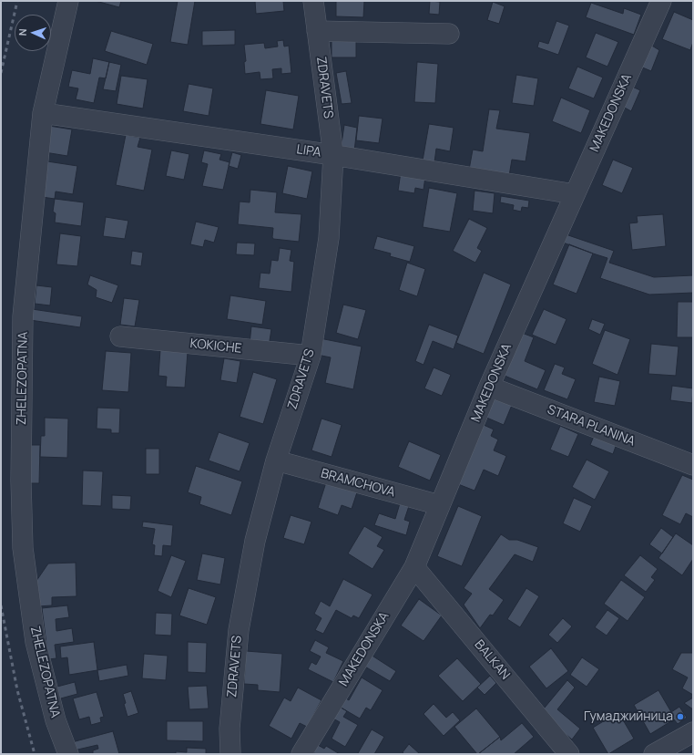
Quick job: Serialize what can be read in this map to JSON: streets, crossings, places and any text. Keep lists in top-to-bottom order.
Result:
{
  "streets": {
    "street": [
      "ZDRAVETS",
      "MAKEDONSKA",
      "LIPA",
      "KOKICHE",
      "ZHELEZOPATNA",
      "STARA PLANINA",
      "BRAMCHOVA",
      "BALKAN"
    ]
  },
  "crossings": [
    ["ZDRAVETS", "LIPA"],
    ["ZDRAVETS", "KOKICHE"],
    ["ZDRAVETS", "BRAMCHOVA"],
    ["MAKEDONSKA", "LIPA"],
    ["MAKEDONSKA", "STARA PLANINA"],
    ["MAKEDONSKA", "BRAMCHOVA"],
    ["MAKEDONSKA", "BALKAN"],
    ["LIPA", "ZHELEZOPATNA"]
  ],
  "places": ["Гумаджийница"],
  "north": "left"
}
